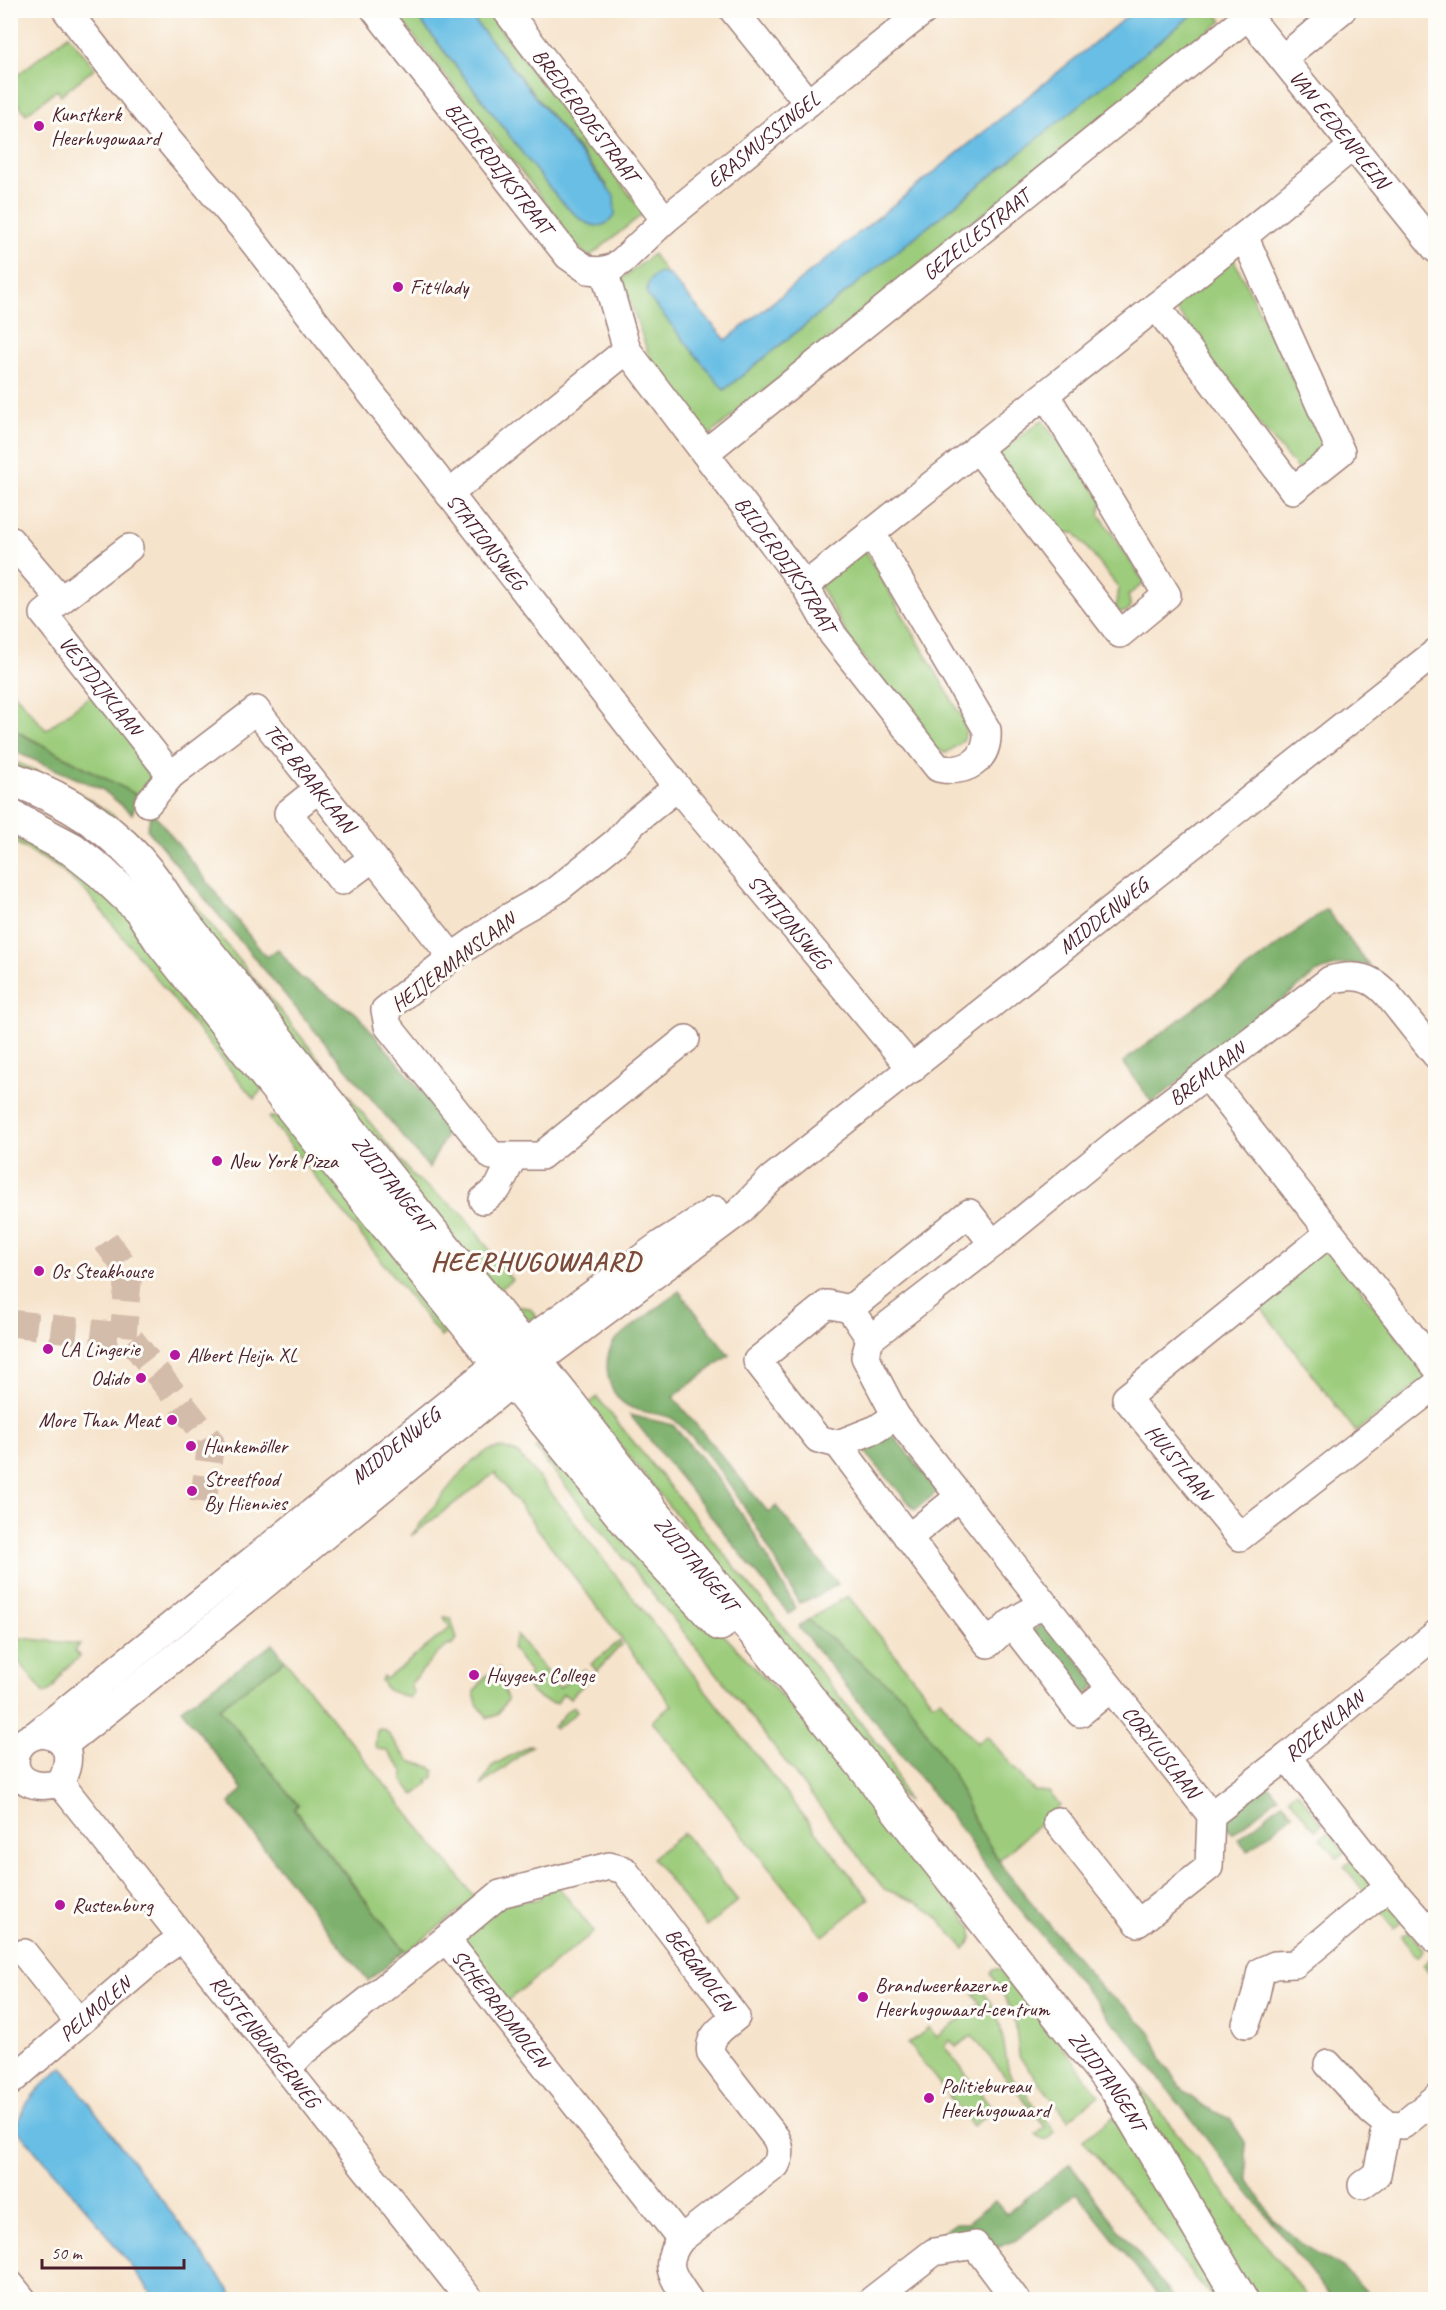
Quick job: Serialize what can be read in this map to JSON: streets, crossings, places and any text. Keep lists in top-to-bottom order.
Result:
{
  "streets": {
    "main road": ["ZUIDTANGENT"],
    "street": [
      "BREDERODESTRAAT",
      "VAN EEDENPLEIN",
      "ERASMUSSINGEL",
      "BILDERDIJKSTRAAT",
      "GEZELLESTRAAT",
      "STATIONSWEG",
      "VESTDIJKLAAN",
      "TER BRAAKLAAN",
      "MIDDENWEG",
      "HEIJERMANSLAAN",
      "BREMLAAN",
      "HULSTLAAN",
      "ROZENLAAN",
      "CORYLUSLAAN",
      "BERGMOLEN",
      "PELMOLEN",
      "SCHEPRADMOLEN",
      "RUSTENBURGERWEG"
    ]
  },
  "crossings": [
    ["BREDERODESTRAAT", "ERASMUSSINGEL"],
    ["VAN EEDENPLEIN", "GEZELLESTRAAT"],
    ["ERASMUSSINGEL", "BILDERDIJKSTRAAT"],
    ["BILDERDIJKSTRAAT", "GEZELLESTRAAT"],
    ["STATIONSWEG", "MIDDENWEG"],
    ["STATIONSWEG", "HEIJERMANSLAAN"],
    ["VESTDIJKLAAN", "TER BRAAKLAAN"],
    ["TER BRAAKLAAN", "HEIJERMANSLAAN"],
    ["MIDDENWEG", "ZUIDTANGENT"],
    ["MIDDENWEG", "RUSTENBURGERWEG"],
    ["ROZENLAAN", "CORYLUSLAAN"],
    ["BERGMOLEN", "SCHEPRADMOLEN"],
    ["PELMOLEN", "RUSTENBURGERWEG"],
    ["SCHEPRADMOLEN", "RUSTENBURGERWEG"]
  ],
  "districts": ["HEERHUGOWAARD"],
  "places": [
    "Kunstkerk Heerhugowaard",
    "Fit4lady",
    "New York Pizza",
    "Os Steakhouse",
    "LA Lingerie",
    "Albert Heijn XL",
    "Odido",
    "More Than Meat",
    "Hunkemöller",
    "Streetfood By Hiennies",
    "Huygens College",
    "Rustenburg",
    "Brandweerkazerne Heerhugowaard-centrum",
    "Politiebureau Heerhugowaard"
  ],
  "scale_bar": "50 m"
}
